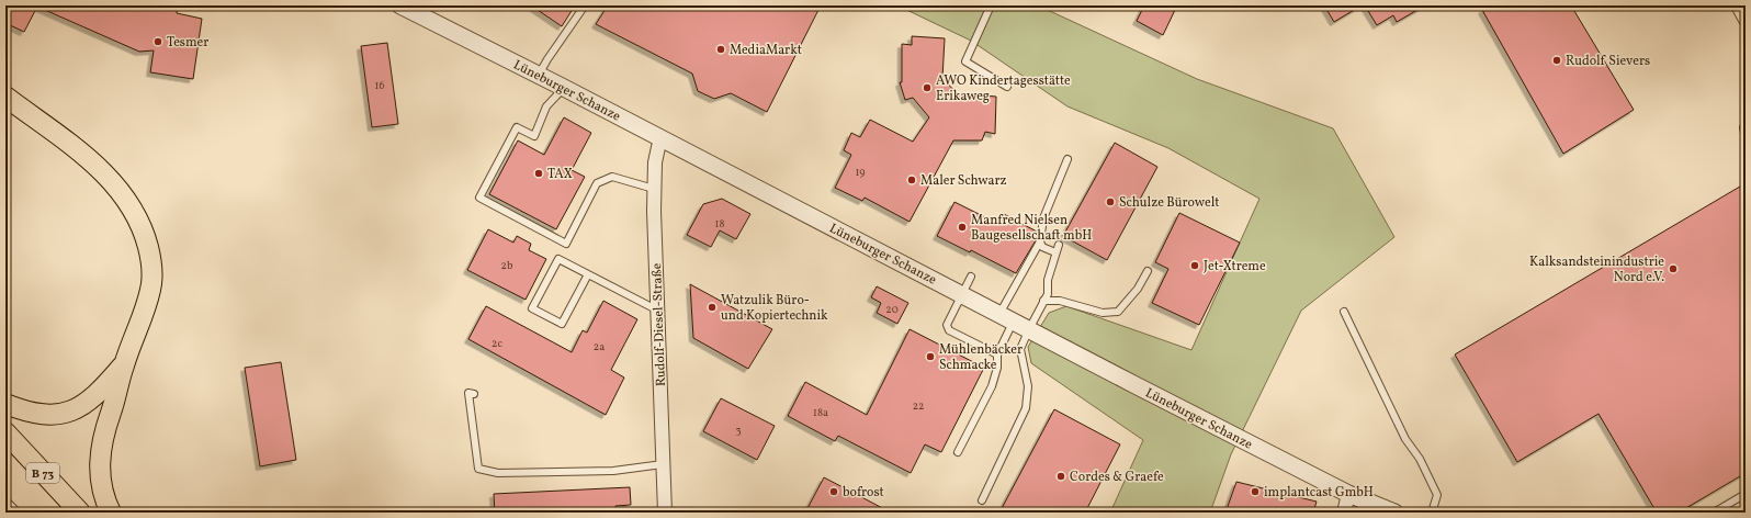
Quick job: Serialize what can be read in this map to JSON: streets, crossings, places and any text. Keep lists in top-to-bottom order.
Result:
{
  "streets": {
    "main road": ["B 73"],
    "street": ["Lüneburger Schanze", "Rudolf-Diesel-Straße"]
  },
  "crossings": [
    ["Lüneburger Schanze", "Rudolf-Diesel-Straße"]
  ],
  "places": [
    "Tesmer",
    "MediaMarkt",
    "Rudolf Sievers",
    "AWO Kindertagesstätte Erikaweg",
    "TAX",
    "Maler Schwarz",
    "Schulze Bürowelt",
    "Manfred Nielsen Baugesellschaft mbH",
    "Jet-Xtreme",
    "Kalksandsteinindustrie Nord e.V.",
    "Watzulik Büro- und Kopiertechnik",
    "Mühlenbäcker Schmacke",
    "Cordes & Graefe",
    "bofrost",
    "implantcast GmbH"
  ],
  "house_numbers": [
    "16",
    "19",
    "18",
    "2b",
    "20",
    "2c",
    "2a",
    "22",
    "18a",
    "3"
  ]
}
